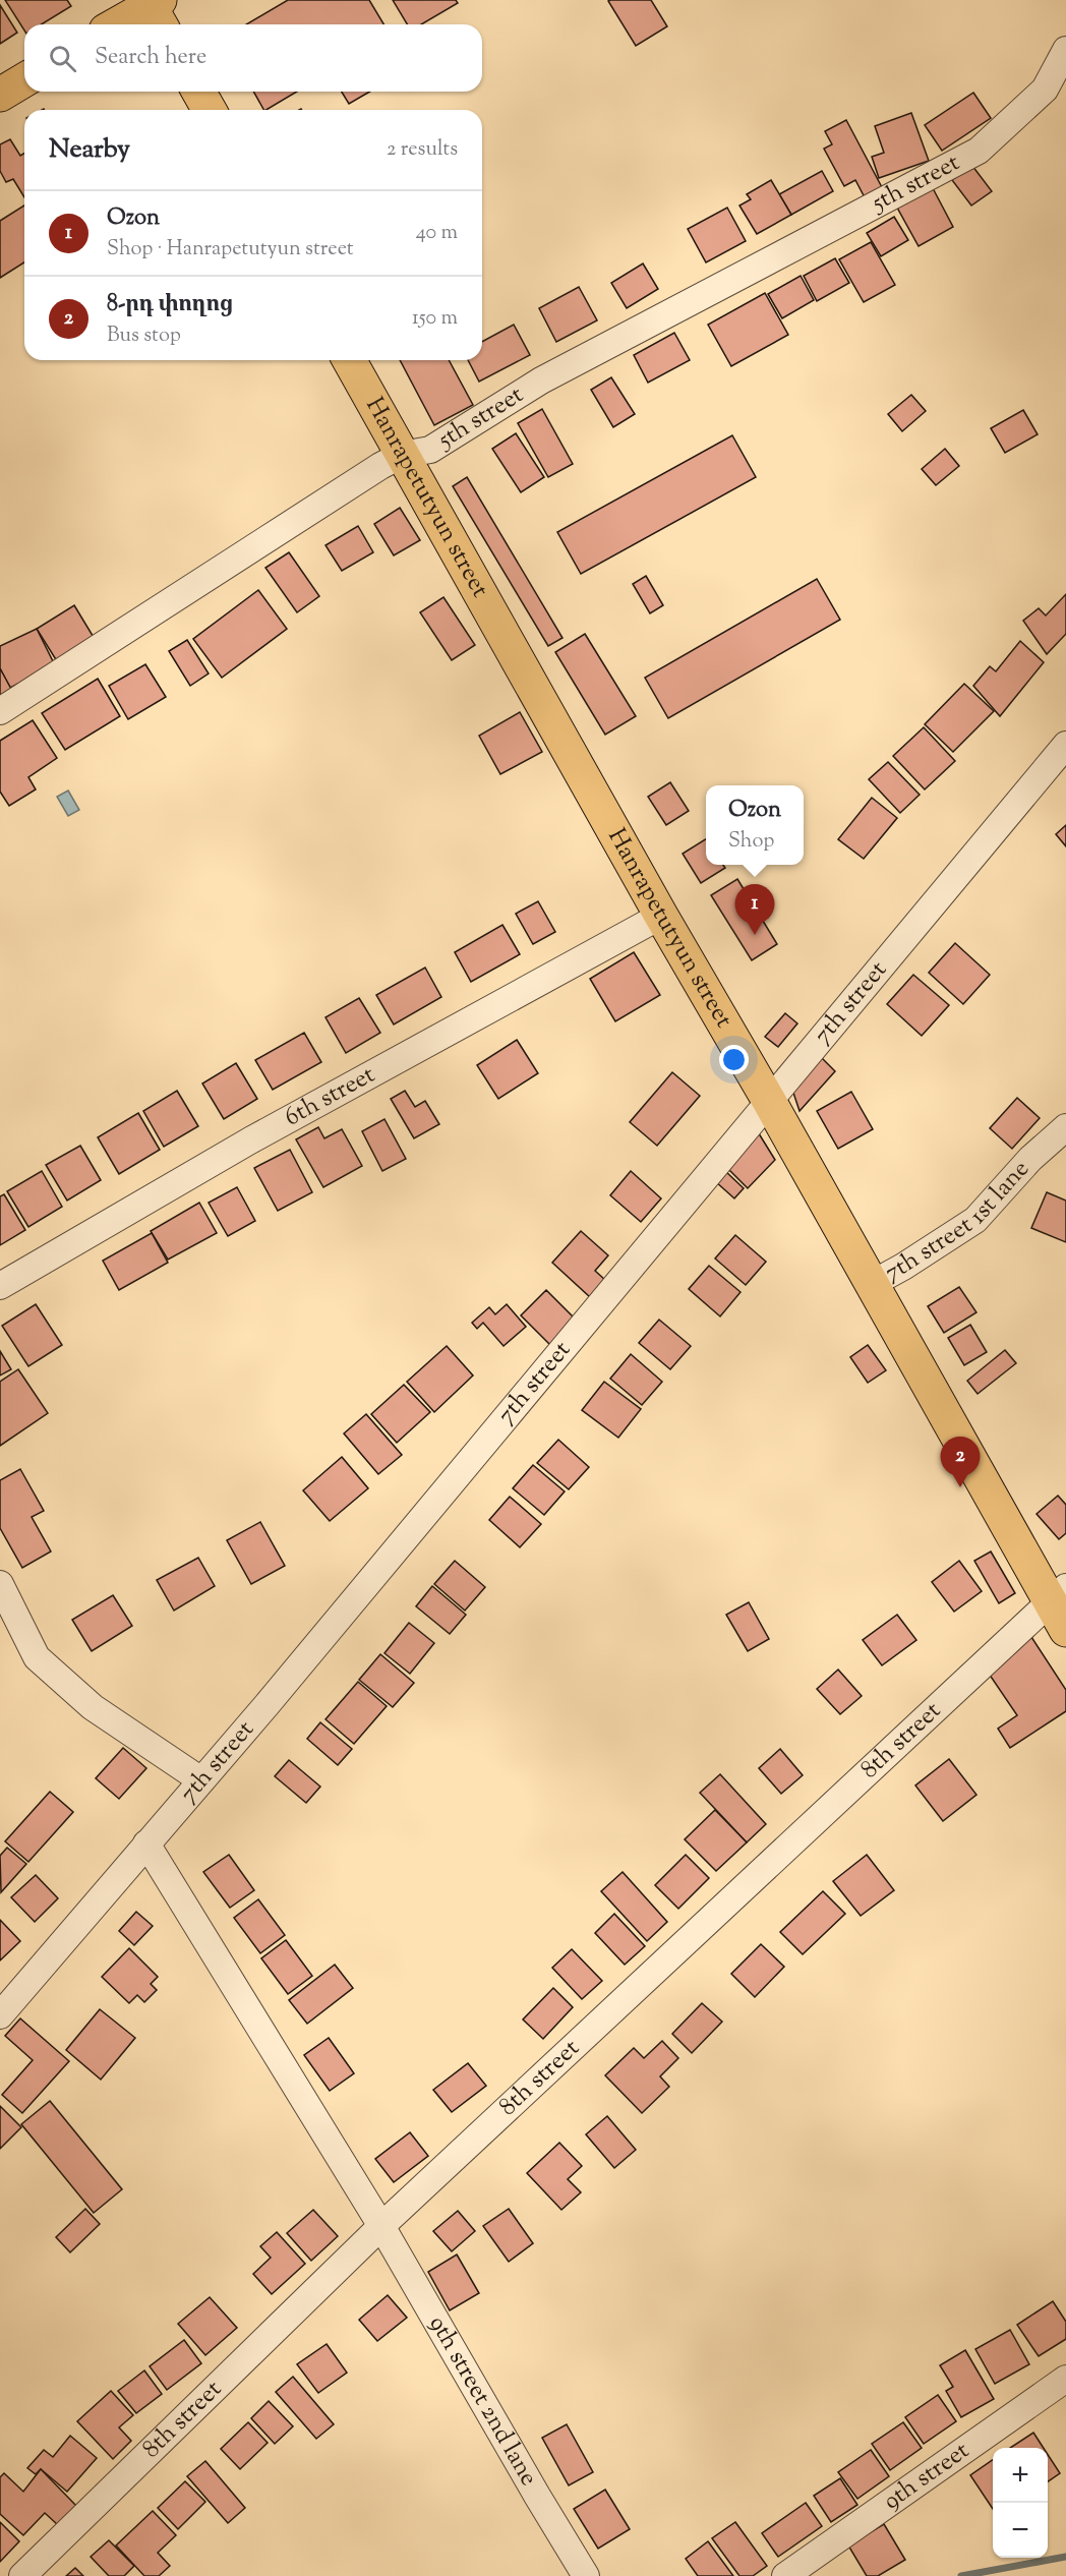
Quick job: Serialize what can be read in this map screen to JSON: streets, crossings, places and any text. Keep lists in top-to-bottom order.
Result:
{
  "streets": {
    "main road": ["Hanrapetutyun street"],
    "street": [
      "5th street",
      "7th street",
      "6th street",
      "7th street 1st lane",
      "8th street",
      "9th street 2nd lane",
      "9th street"
    ]
  },
  "crossings": [
    ["5th street", "Hanrapetutyun street"],
    ["Hanrapetutyun street", "7th street"],
    ["Hanrapetutyun street", "6th street"],
    ["Hanrapetutyun street", "7th street 1st lane"],
    ["Hanrapetutyun street", "8th street"],
    ["7th street", "9th street 2nd lane"],
    ["8th street", "9th street 2nd lane"]
  ],
  "page": {
    "search": "Search here",
    "heading": ["Nearby", "2 results"],
    "list": [
      {
        "mark": "1",
        "name": "Ozon",
        "note": "Shop · Hanrapetutyun street",
        "value": "40 m"
      },
      {
        "mark": "2",
        "name": "8-րդ փողոց",
        "note": "Bus stop",
        "value": "150 m"
      }
    ],
    "popup": ["Ozon", "Shop"],
    "pins": ["1", "2"],
    "map_buttons": ["+", "−"]
  }
}
